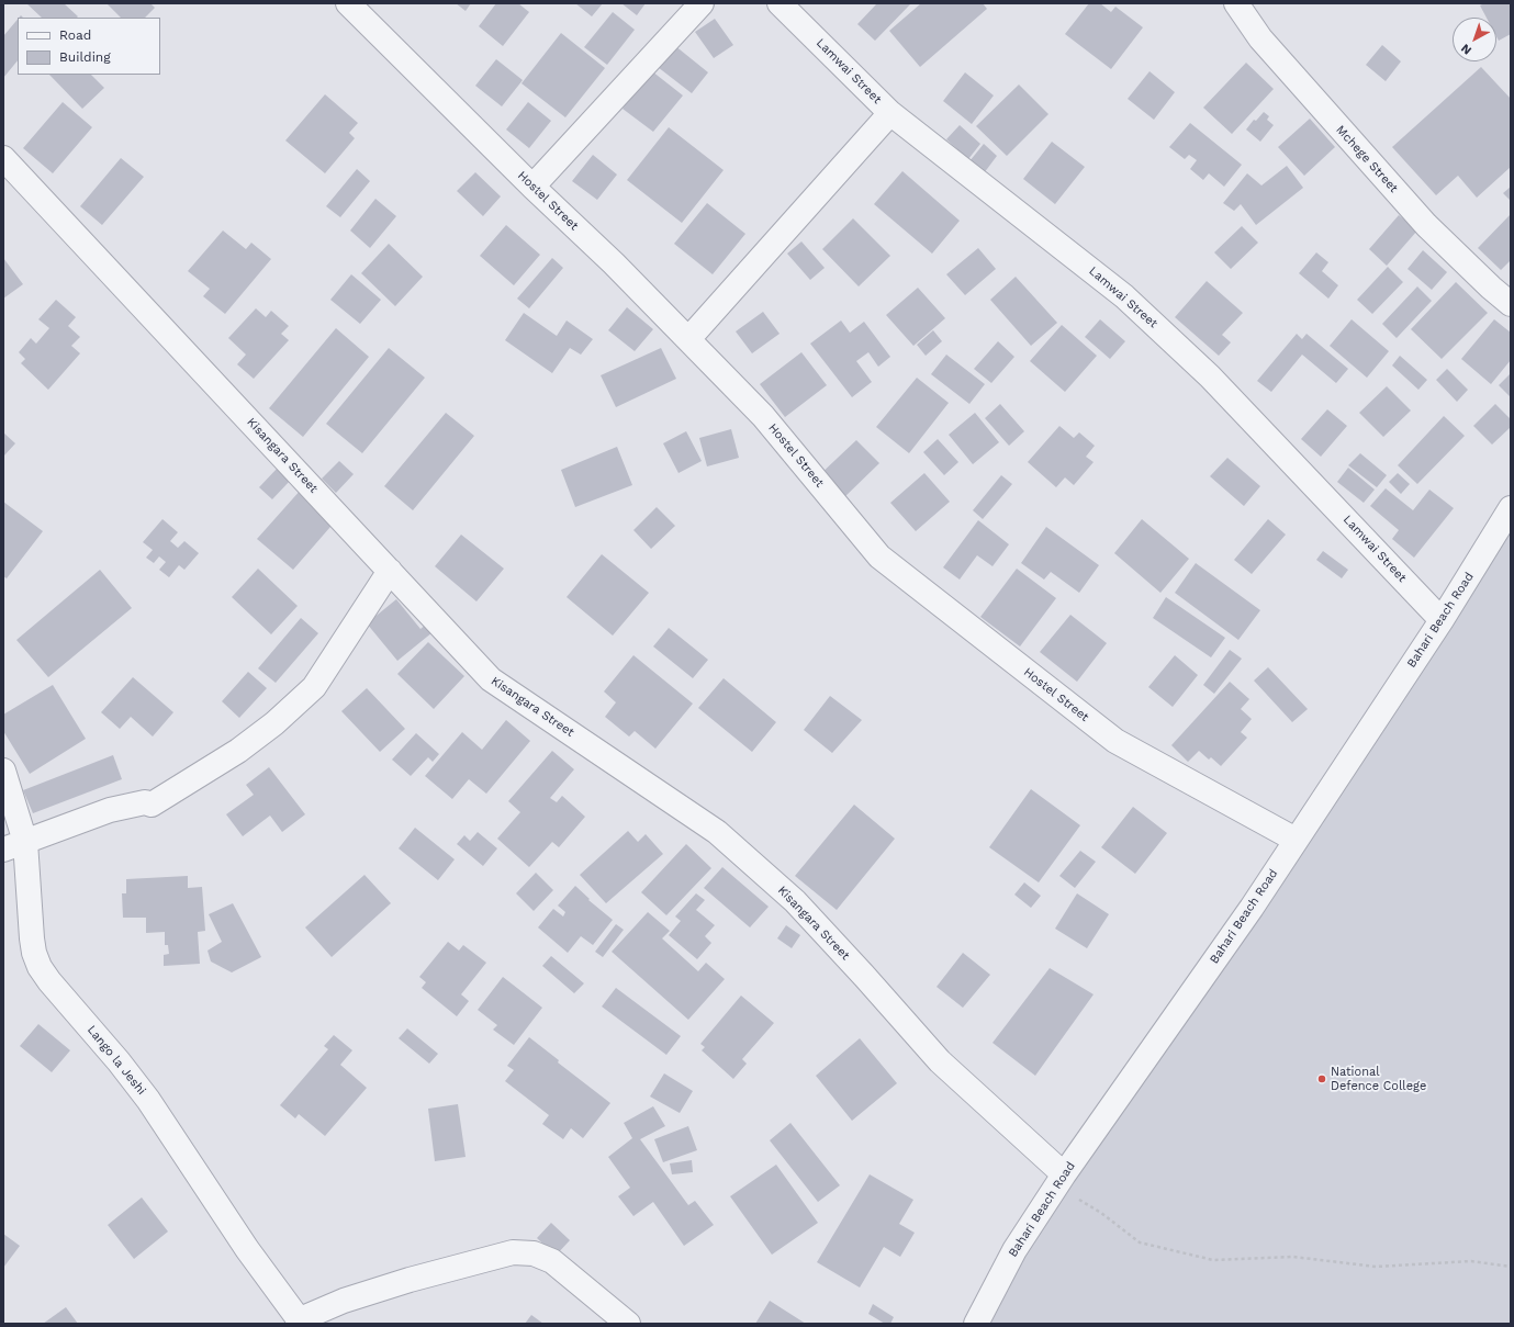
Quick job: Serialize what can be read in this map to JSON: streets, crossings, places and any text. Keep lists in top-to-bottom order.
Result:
{
  "streets": {
    "street": [
      "Lamwai Street",
      "Mchege Street",
      "Hostel Street",
      "Kisangara Street",
      "Bahari Beach Road",
      "Lango la Jeshi"
    ]
  },
  "crossings": [
    ["Lamwai Street", "Bahari Beach Road"],
    ["Hostel Street", "Bahari Beach Road"],
    ["Kisangara Street", "Bahari Beach Road"]
  ],
  "places": ["National Defence College"],
  "legend": ["Road", "Building"],
  "north": "bottom left"
}
